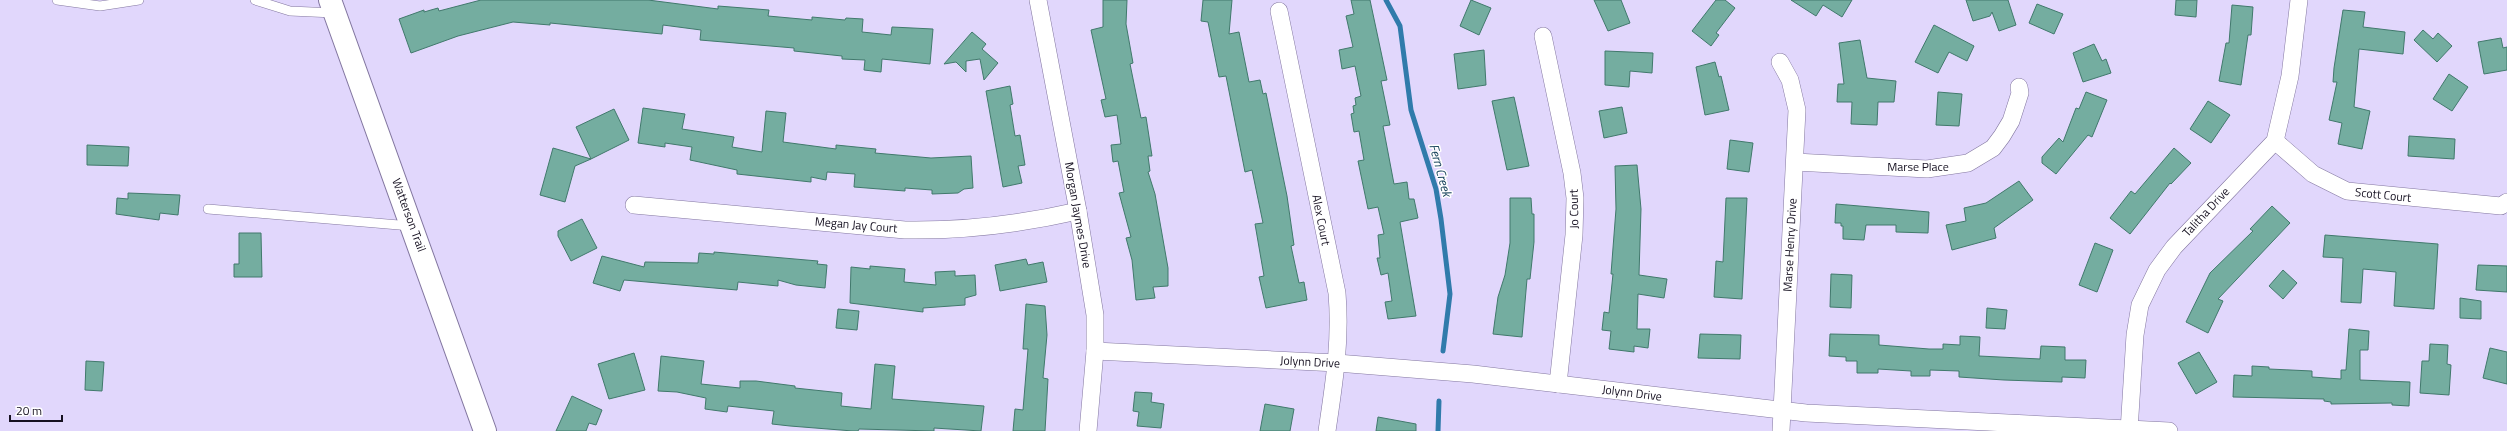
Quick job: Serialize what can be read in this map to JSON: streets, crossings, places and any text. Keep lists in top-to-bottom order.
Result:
{
  "streets": {
    "main road": ["Watterson Trail"],
    "street": [
      "Marse Place",
      "Scott Court",
      "Jo Court",
      "Talitha Drive",
      "Morgan Jaymes Drive",
      "Alex Court",
      "Megan Jay Court",
      "Marse Henry Drive",
      "Jolynn Drive"
    ]
  },
  "crossings": [
    ["Marse Place", "Marse Henry Drive"],
    ["Scott Court", "Talitha Drive"],
    ["Jo Court", "Jolynn Drive"],
    ["Talitha Drive", "Jolynn Drive"],
    ["Morgan Jaymes Drive", "Megan Jay Court"],
    ["Morgan Jaymes Drive", "Jolynn Drive"],
    ["Alex Court", "Jolynn Drive"],
    ["Marse Henry Drive", "Jolynn Drive"]
  ],
  "water": ["Fern Creek"],
  "scale_bar": "20 m"
}
